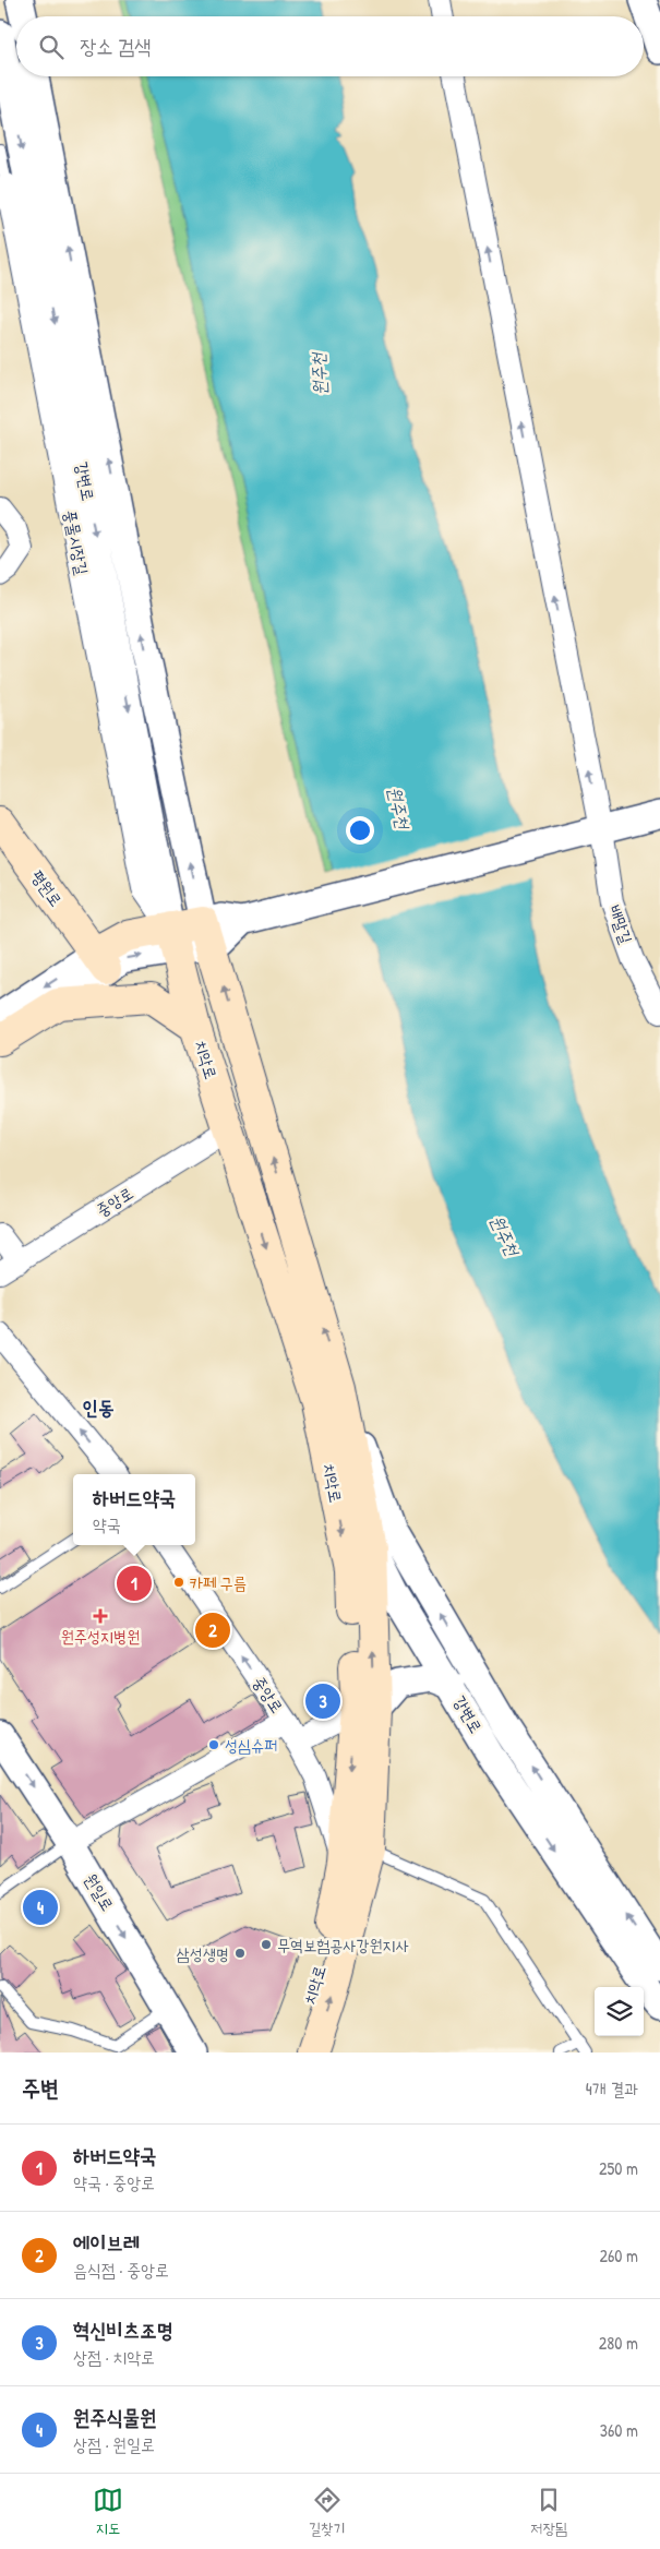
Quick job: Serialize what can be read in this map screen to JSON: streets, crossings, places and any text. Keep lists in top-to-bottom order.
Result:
{
  "streets": {
    "main road": ["강변로", "평원로", "치악로"],
    "street": [
      "풍물시장길",
      "배말길",
      "중앙로",
      "원일로"
    ]
  },
  "crossings": [
    ["강변로", "풍물시장길"],
    ["강변로", "치악로"],
    ["풍물시장길", "치악로"],
    ["치악로", "중앙로"]
  ],
  "one_way": ["배말길", "원일로"],
  "districts": ["인동"],
  "water": ["원주천"],
  "places": {
    "other": [
      "카페 구름",
      "성심슈퍼",
      "무역보험공사강원지사",
      "삼성생명"
    ],
    "health": ["원주성지병원"]
  },
  "page": {
    "search": "장소 검색",
    "popup": ["하버드약국", "약국"],
    "pins": [
      "1",
      "2",
      "3",
      "4"
    ],
    "heading": ["주변", "4개 결과"],
    "list": [
      {
        "mark": "1",
        "name": "하버드약국",
        "note": "약국 · 중앙로",
        "value": "250 m"
      },
      {
        "mark": "2",
        "name": "에이브레",
        "note": "음식점 · 중앙로",
        "value": "260 m"
      },
      {
        "mark": "3",
        "name": "혁신비츠조명",
        "note": "상점 · 치악로",
        "value": "280 m"
      },
      {
        "mark": "4",
        "name": "원주식물원",
        "note": "상점 · 원일로",
        "value": "360 m"
      }
    ],
    "nav": ["지도", "길찾기", "저장됨"]
  }
}
